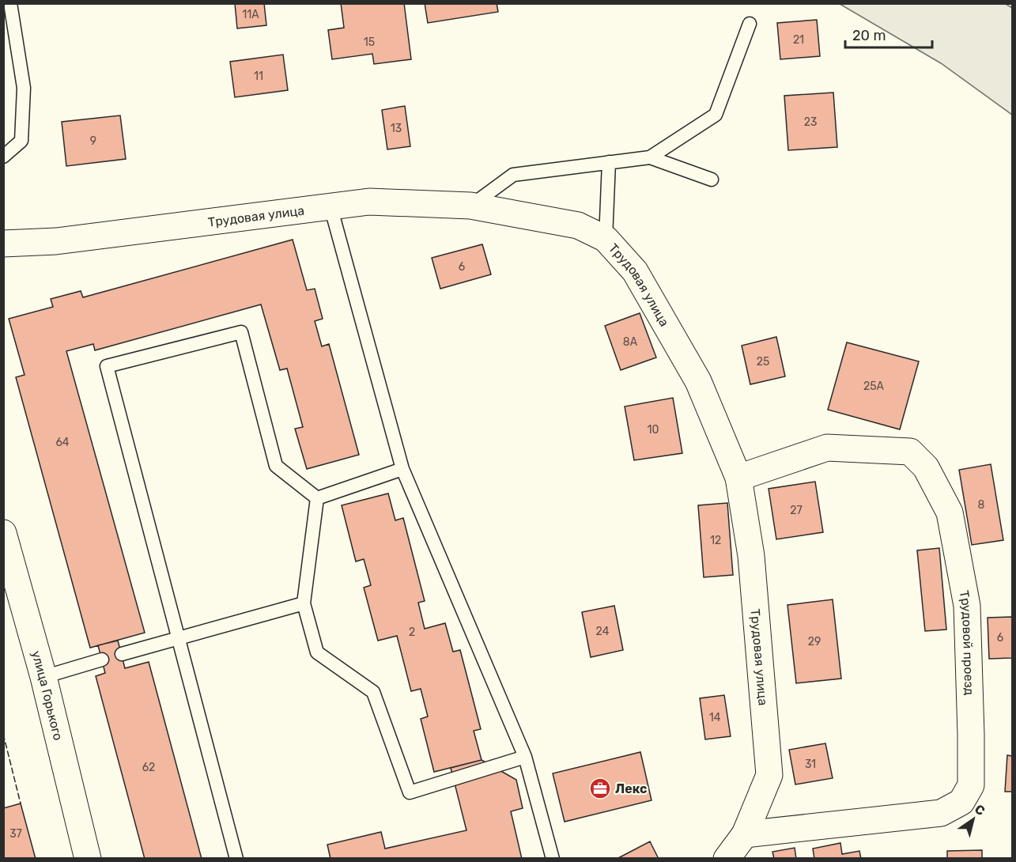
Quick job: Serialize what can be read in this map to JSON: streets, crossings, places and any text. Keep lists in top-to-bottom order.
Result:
{
  "streets": {
    "street": ["Трудовая улица", "Трудовой проезд", "улица Горького"]
  },
  "crossings": [
    ["Трудовая улица", "Трудовой проезд"]
  ],
  "places": {
    "office": ["Лекс"]
  },
  "house_numbers": [
    "11А",
    "21",
    "15",
    "11",
    "23",
    "13",
    "9",
    "6",
    "8А",
    "25",
    "25А",
    "10",
    "64",
    "8",
    "27",
    "12",
    "24",
    "2",
    "6",
    "29",
    "14",
    "31",
    "62",
    "37"
  ],
  "scale_bar": "20 m",
  "north": "top right"
}
